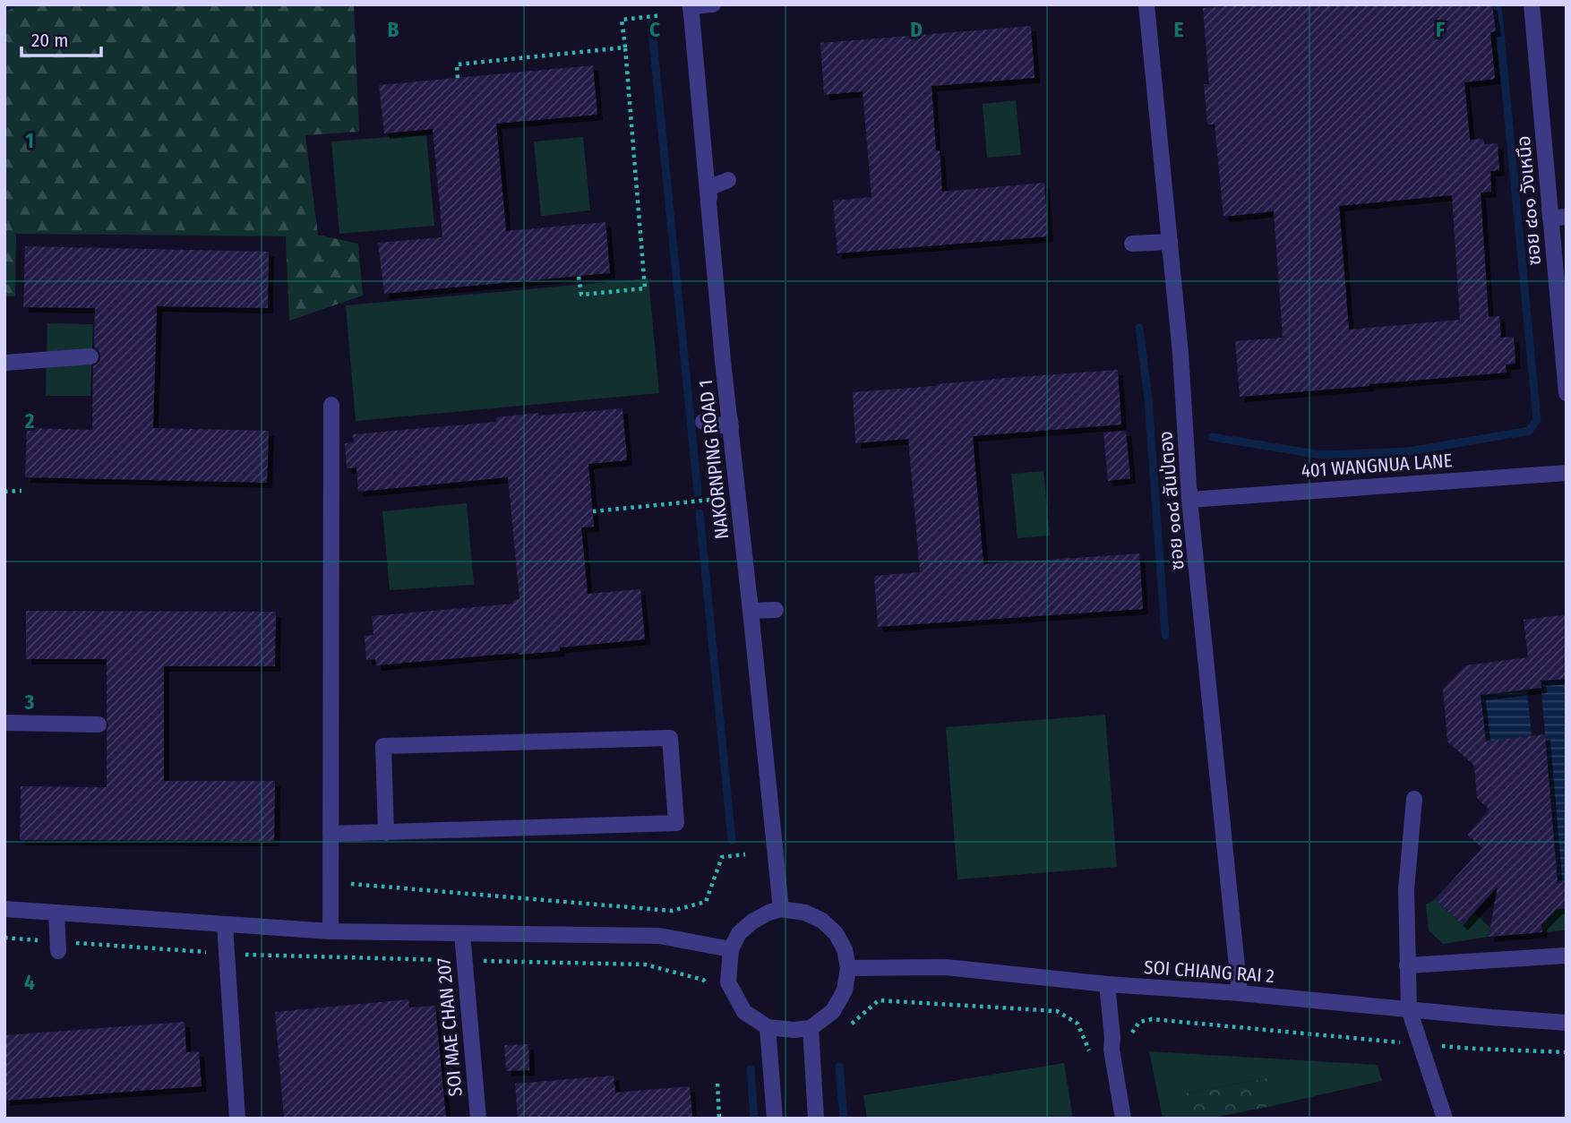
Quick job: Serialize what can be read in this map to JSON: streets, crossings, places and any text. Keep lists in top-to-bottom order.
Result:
{
  "streets": {
    "street": [
      "ซอย ๔๐๑ วังเหนึอ",
      "NAKORNPING ROAD 1",
      "401 WANGNUA LANE",
      "ซอย ๑๐๘ สันป่ตอง",
      "SOI CHIANG RAI 2",
      "SOI MAE CHAN 207"
    ]
  },
  "crossings": [
    ["401 WANGNUA LANE", "ซอย ๑๐๘ สันป่ตอง"],
    ["ซอย ๑๐๘ สันป่ตอง", "SOI CHIANG RAI 2"]
  ],
  "scale_bar": "20 m",
  "grid": {
    "columns": [
      "B",
      "C",
      "D",
      "E",
      "F"
    ],
    "rows": [
      "1",
      "2",
      "3",
      "4"
    ]
  }
}
